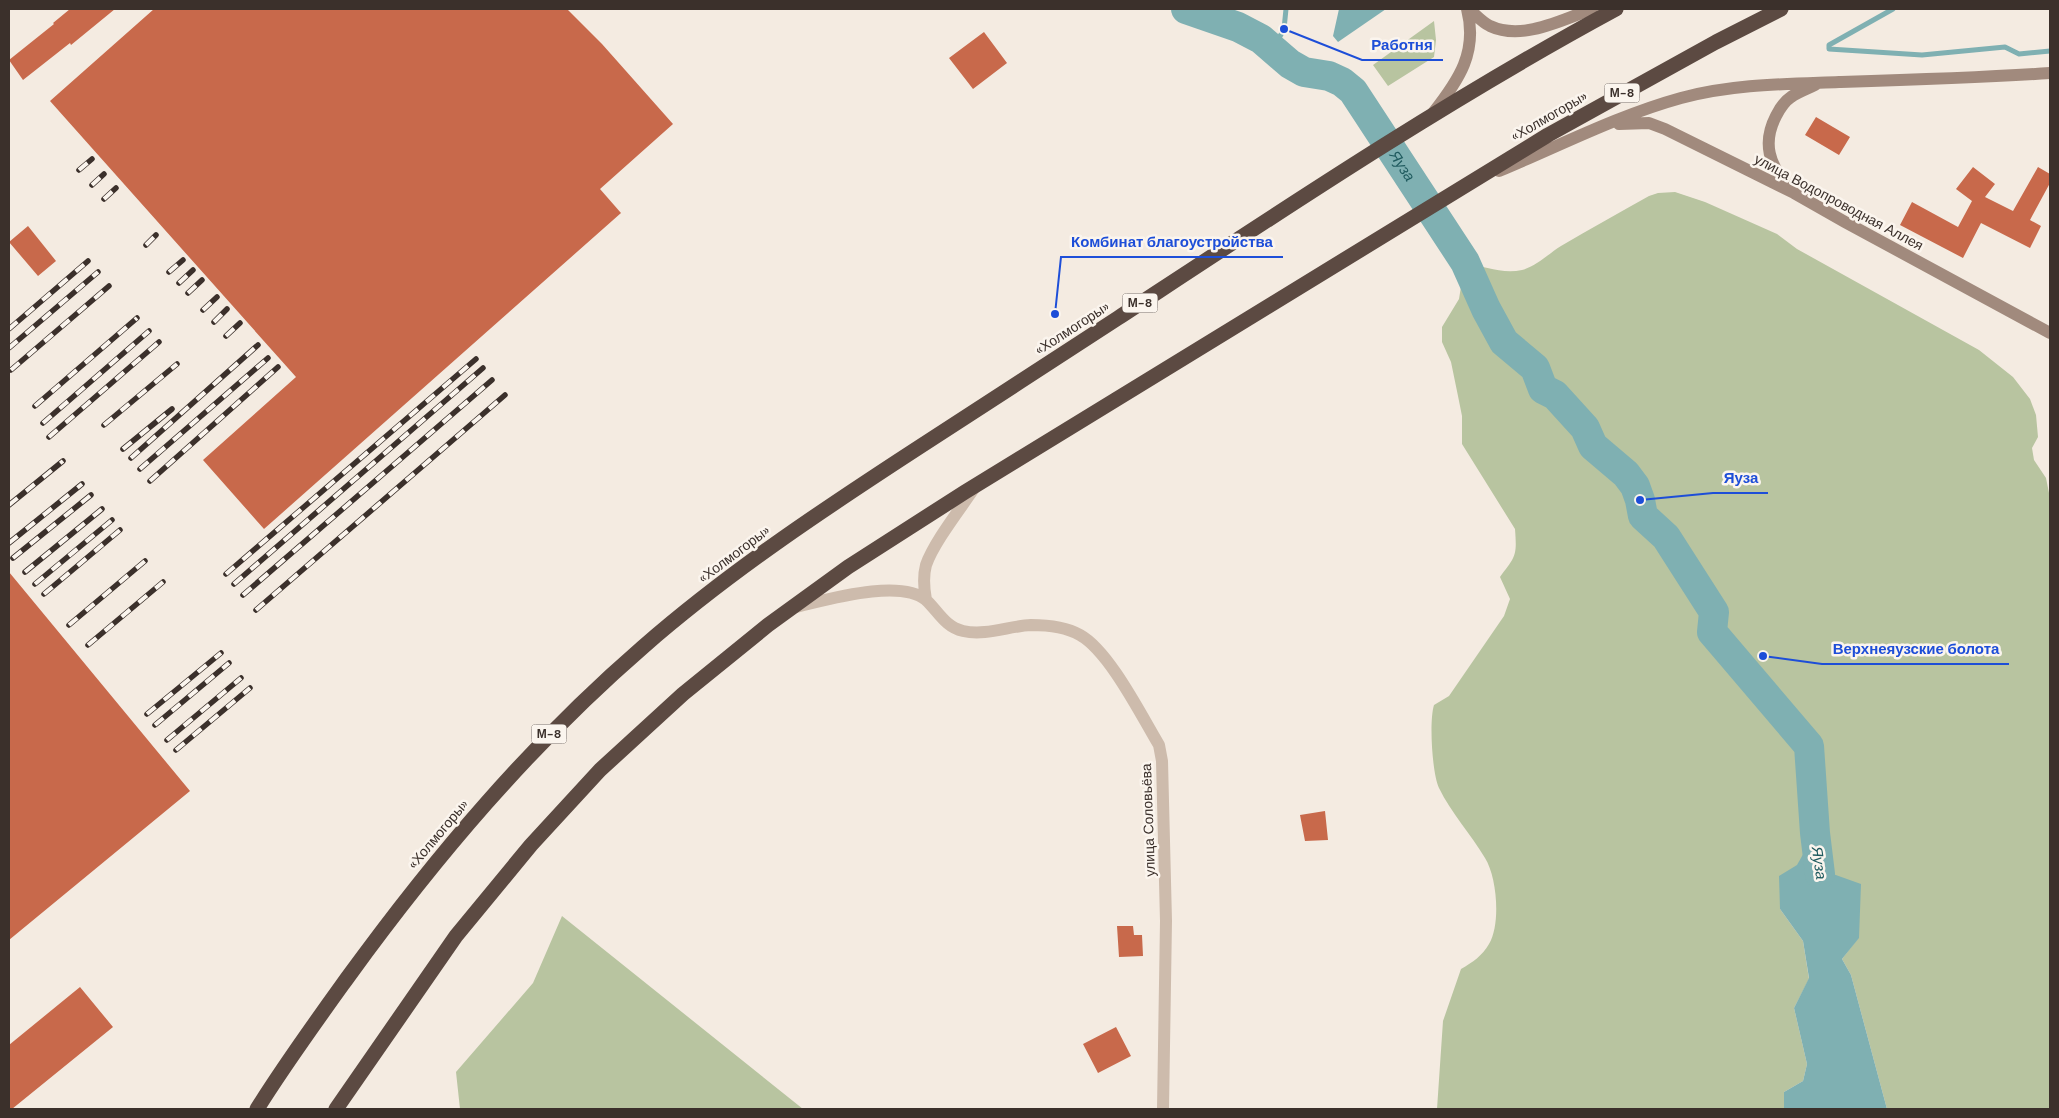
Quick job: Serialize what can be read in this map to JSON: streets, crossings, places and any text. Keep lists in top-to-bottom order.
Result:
{
  "streets": {
    "highway": ["М-8", "«Холмогоры»"],
    "street": ["улица Водопроводная Аллея", "улица Соловьёва"]
  },
  "crossings": [
    ["М-8", "«Холмогоры»"]
  ],
  "water": ["Яуза"],
  "places": [
    "Работня",
    "Комбинат благоустройства",
    "Яуза",
    "Верхнеяузские болота"
  ]
}
